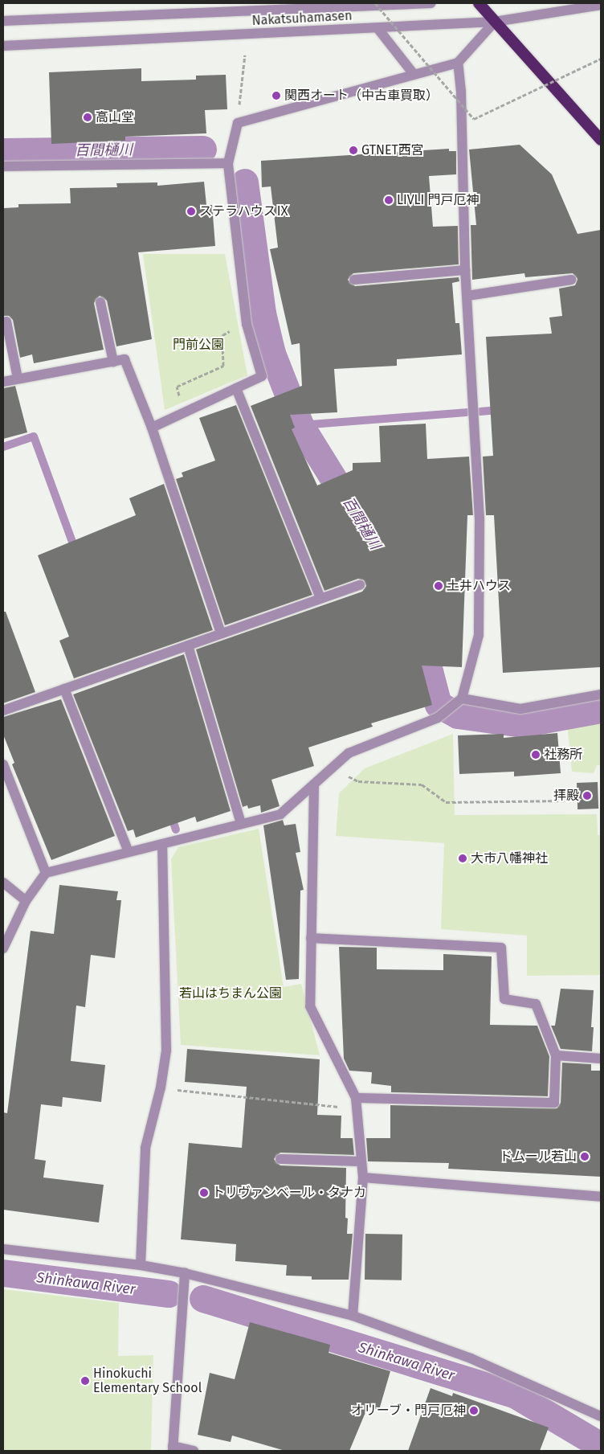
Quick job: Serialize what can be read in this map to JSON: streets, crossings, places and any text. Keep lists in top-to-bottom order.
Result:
{
  "streets": {
    "street": ["Nakatsuhamasen"]
  },
  "water": ["百間樋川", "Shinkawa River"],
  "parks": ["門前公園", "若山はちまん公園"],
  "places": [
    "関西オート（中古車買取）",
    "高山堂",
    "GTNET西宮",
    "LIVLI 門戸厄神",
    "ステラハウスⅨ",
    "土井ハウス",
    "社務所",
    "拝殿",
    "大市八幡神社",
    "ドムール若山",
    "トリヴァンベール・タナカ",
    "Hinokuchi Elementary School",
    "オリーブ・門戸厄神"
  ]
}
